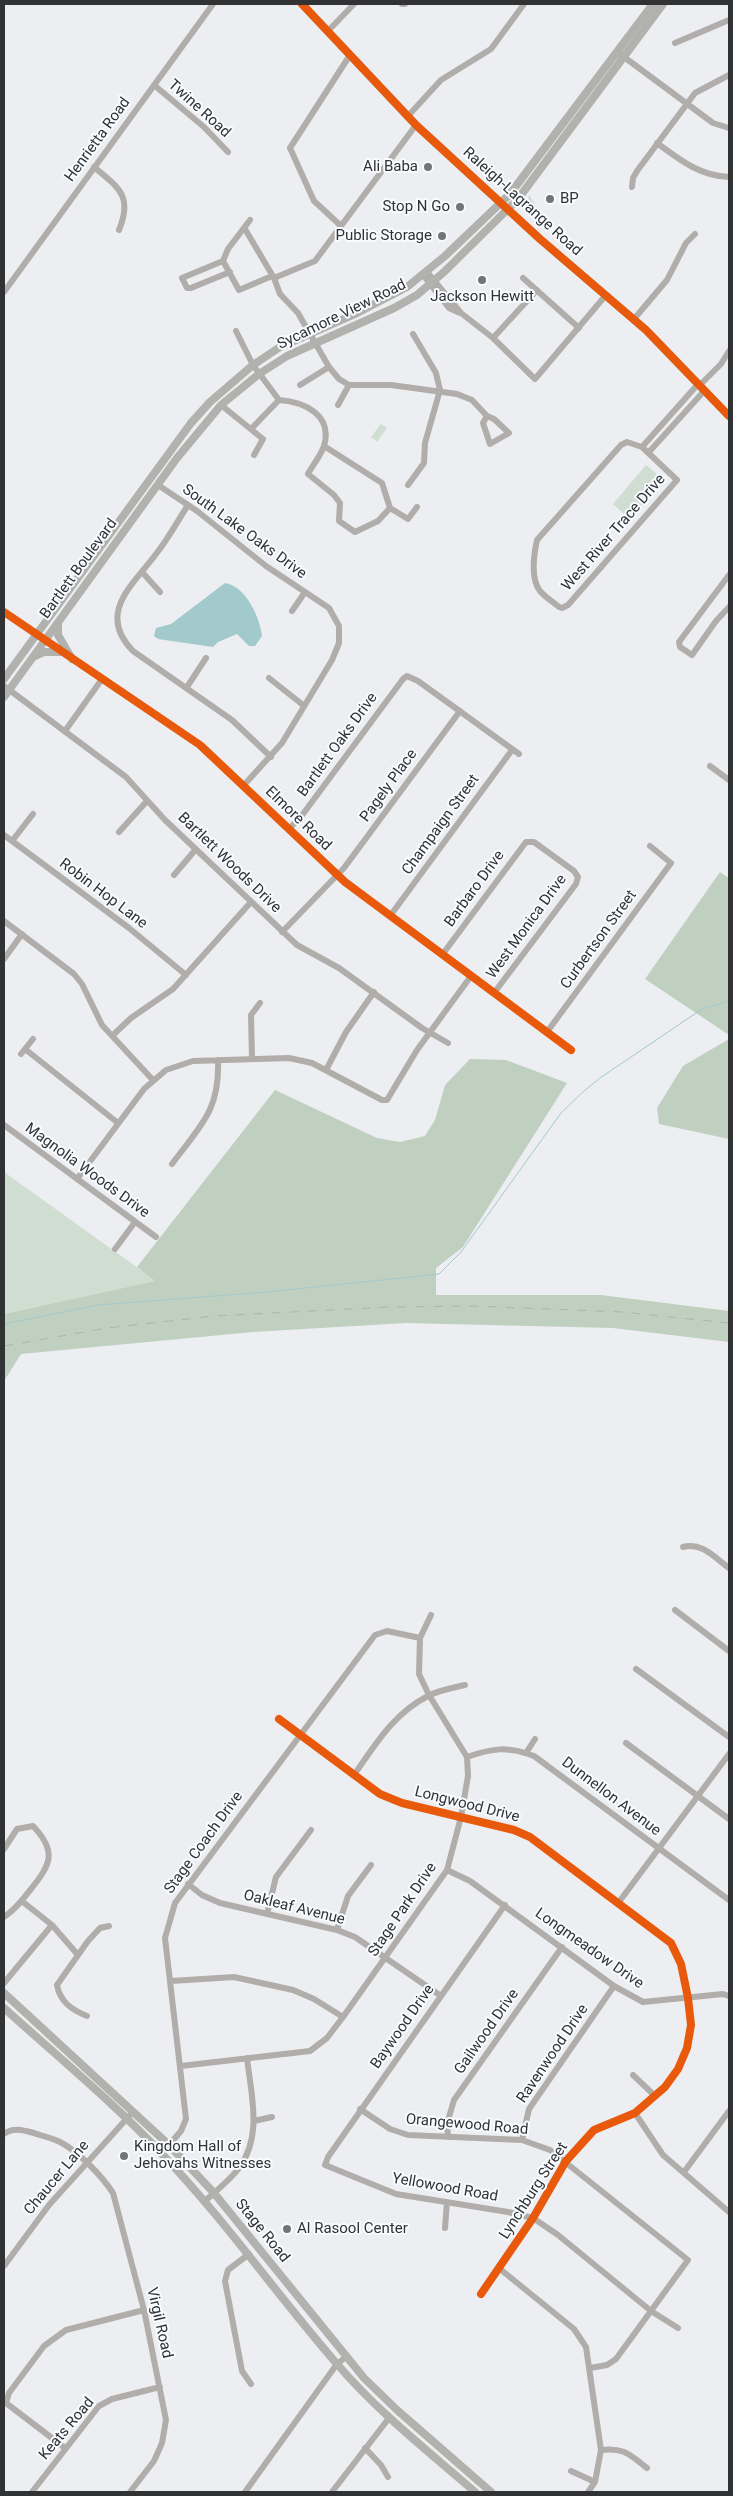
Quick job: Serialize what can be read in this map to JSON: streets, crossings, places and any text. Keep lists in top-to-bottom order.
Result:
{
  "streets": {
    "main road": [
      "Raleigh-Lagrange Road",
      "Sycamore View Road",
      "Bartlett Boulevard",
      "Stage Road"
    ],
    "street": [
      "Twine Road",
      "Henrietta Road",
      "South Lake Oaks Drive",
      "West River Trace Drive",
      "Bartlett Oaks Drive",
      "Pagely Place",
      "Elmore Road",
      "Champaign Street",
      "Bartlett Woods Drive",
      "Barbaro Drive",
      "Robin Hop Lane",
      "West Monica Drive",
      "Curbertson Street",
      "Magnolia Woods Drive",
      "Dunnellon Avenue",
      "Longwood Drive",
      "Stage Coach Drive",
      "Oakleaf Avenue",
      "Stage Park Drive",
      "Longmeadow Drive",
      "Baywood Drive",
      "Gailwood Drive",
      "Ravenwood Drive",
      "Orangewood Road",
      "Chaucer Lane",
      "Yellowood Road",
      "Lynchburg Street",
      "Virgil Road",
      "Keats Road"
    ]
  },
  "crossings": [
    ["Twine Road", "Henrietta Road"],
    ["Raleigh-Lagrange Road", "Sycamore View Road"],
    ["Sycamore View Road", "Bartlett Boulevard"],
    ["South Lake Oaks Drive", "Bartlett Boulevard"],
    ["Bartlett Boulevard", "Elmore Road"],
    ["Bartlett Boulevard", "Bartlett Woods Drive"],
    ["Bartlett Oaks Drive", "Pagely Place"],
    ["Bartlett Oaks Drive", "Elmore Road"],
    ["Pagely Place", "Elmore Road"],
    ["Pagely Place", "Bartlett Woods Drive"],
    ["Elmore Road", "Champaign Street"],
    ["Elmore Road", "Barbaro Drive"],
    ["Elmore Road", "West Monica Drive"],
    ["Elmore Road", "Curbertson Street"],
    ["Barbaro Drive", "West Monica Drive"],
    ["Dunnellon Avenue", "Stage Park Drive"],
    ["Longwood Drive", "Stage Coach Drive"],
    ["Longwood Drive", "Stage Park Drive"],
    ["Longwood Drive", "Longmeadow Drive"],
    ["Longwood Drive", "Lynchburg Street"],
    ["Stage Coach Drive", "Oakleaf Avenue"],
    ["Stage Coach Drive", "Stage Park Drive"],
    ["Stage Coach Drive", "Stage Road"],
    ["Oakleaf Avenue", "Stage Park Drive"],
    ["Oakleaf Avenue", "Baywood Drive"],
    ["Stage Park Drive", "Longmeadow Drive"],
    ["Longmeadow Drive", "Baywood Drive"],
    ["Longmeadow Drive", "Gailwood Drive"],
    ["Longmeadow Drive", "Ravenwood Drive"],
    ["Longmeadow Drive", "Lynchburg Street"],
    ["Baywood Drive", "Orangewood Road"],
    ["Baywood Drive", "Yellowood Road"],
    ["Gailwood Drive", "Orangewood Road"],
    ["Ravenwood Drive", "Orangewood Road"],
    ["Orangewood Road", "Yellowood Road"],
    ["Orangewood Road", "Lynchburg Street"],
    ["Chaucer Lane", "Stage Road"],
    ["Chaucer Lane", "Virgil Road"],
    ["Yellowood Road", "Lynchburg Street"],
    ["Virgil Road", "Keats Road"]
  ],
  "places": [
    "Ali Baba",
    "BP",
    "Stop N Go",
    "Public Storage",
    "Jackson Hewitt",
    "Kingdom Hall of Jehovahs Witnesses",
    "Al Rasool Center"
  ]
}
